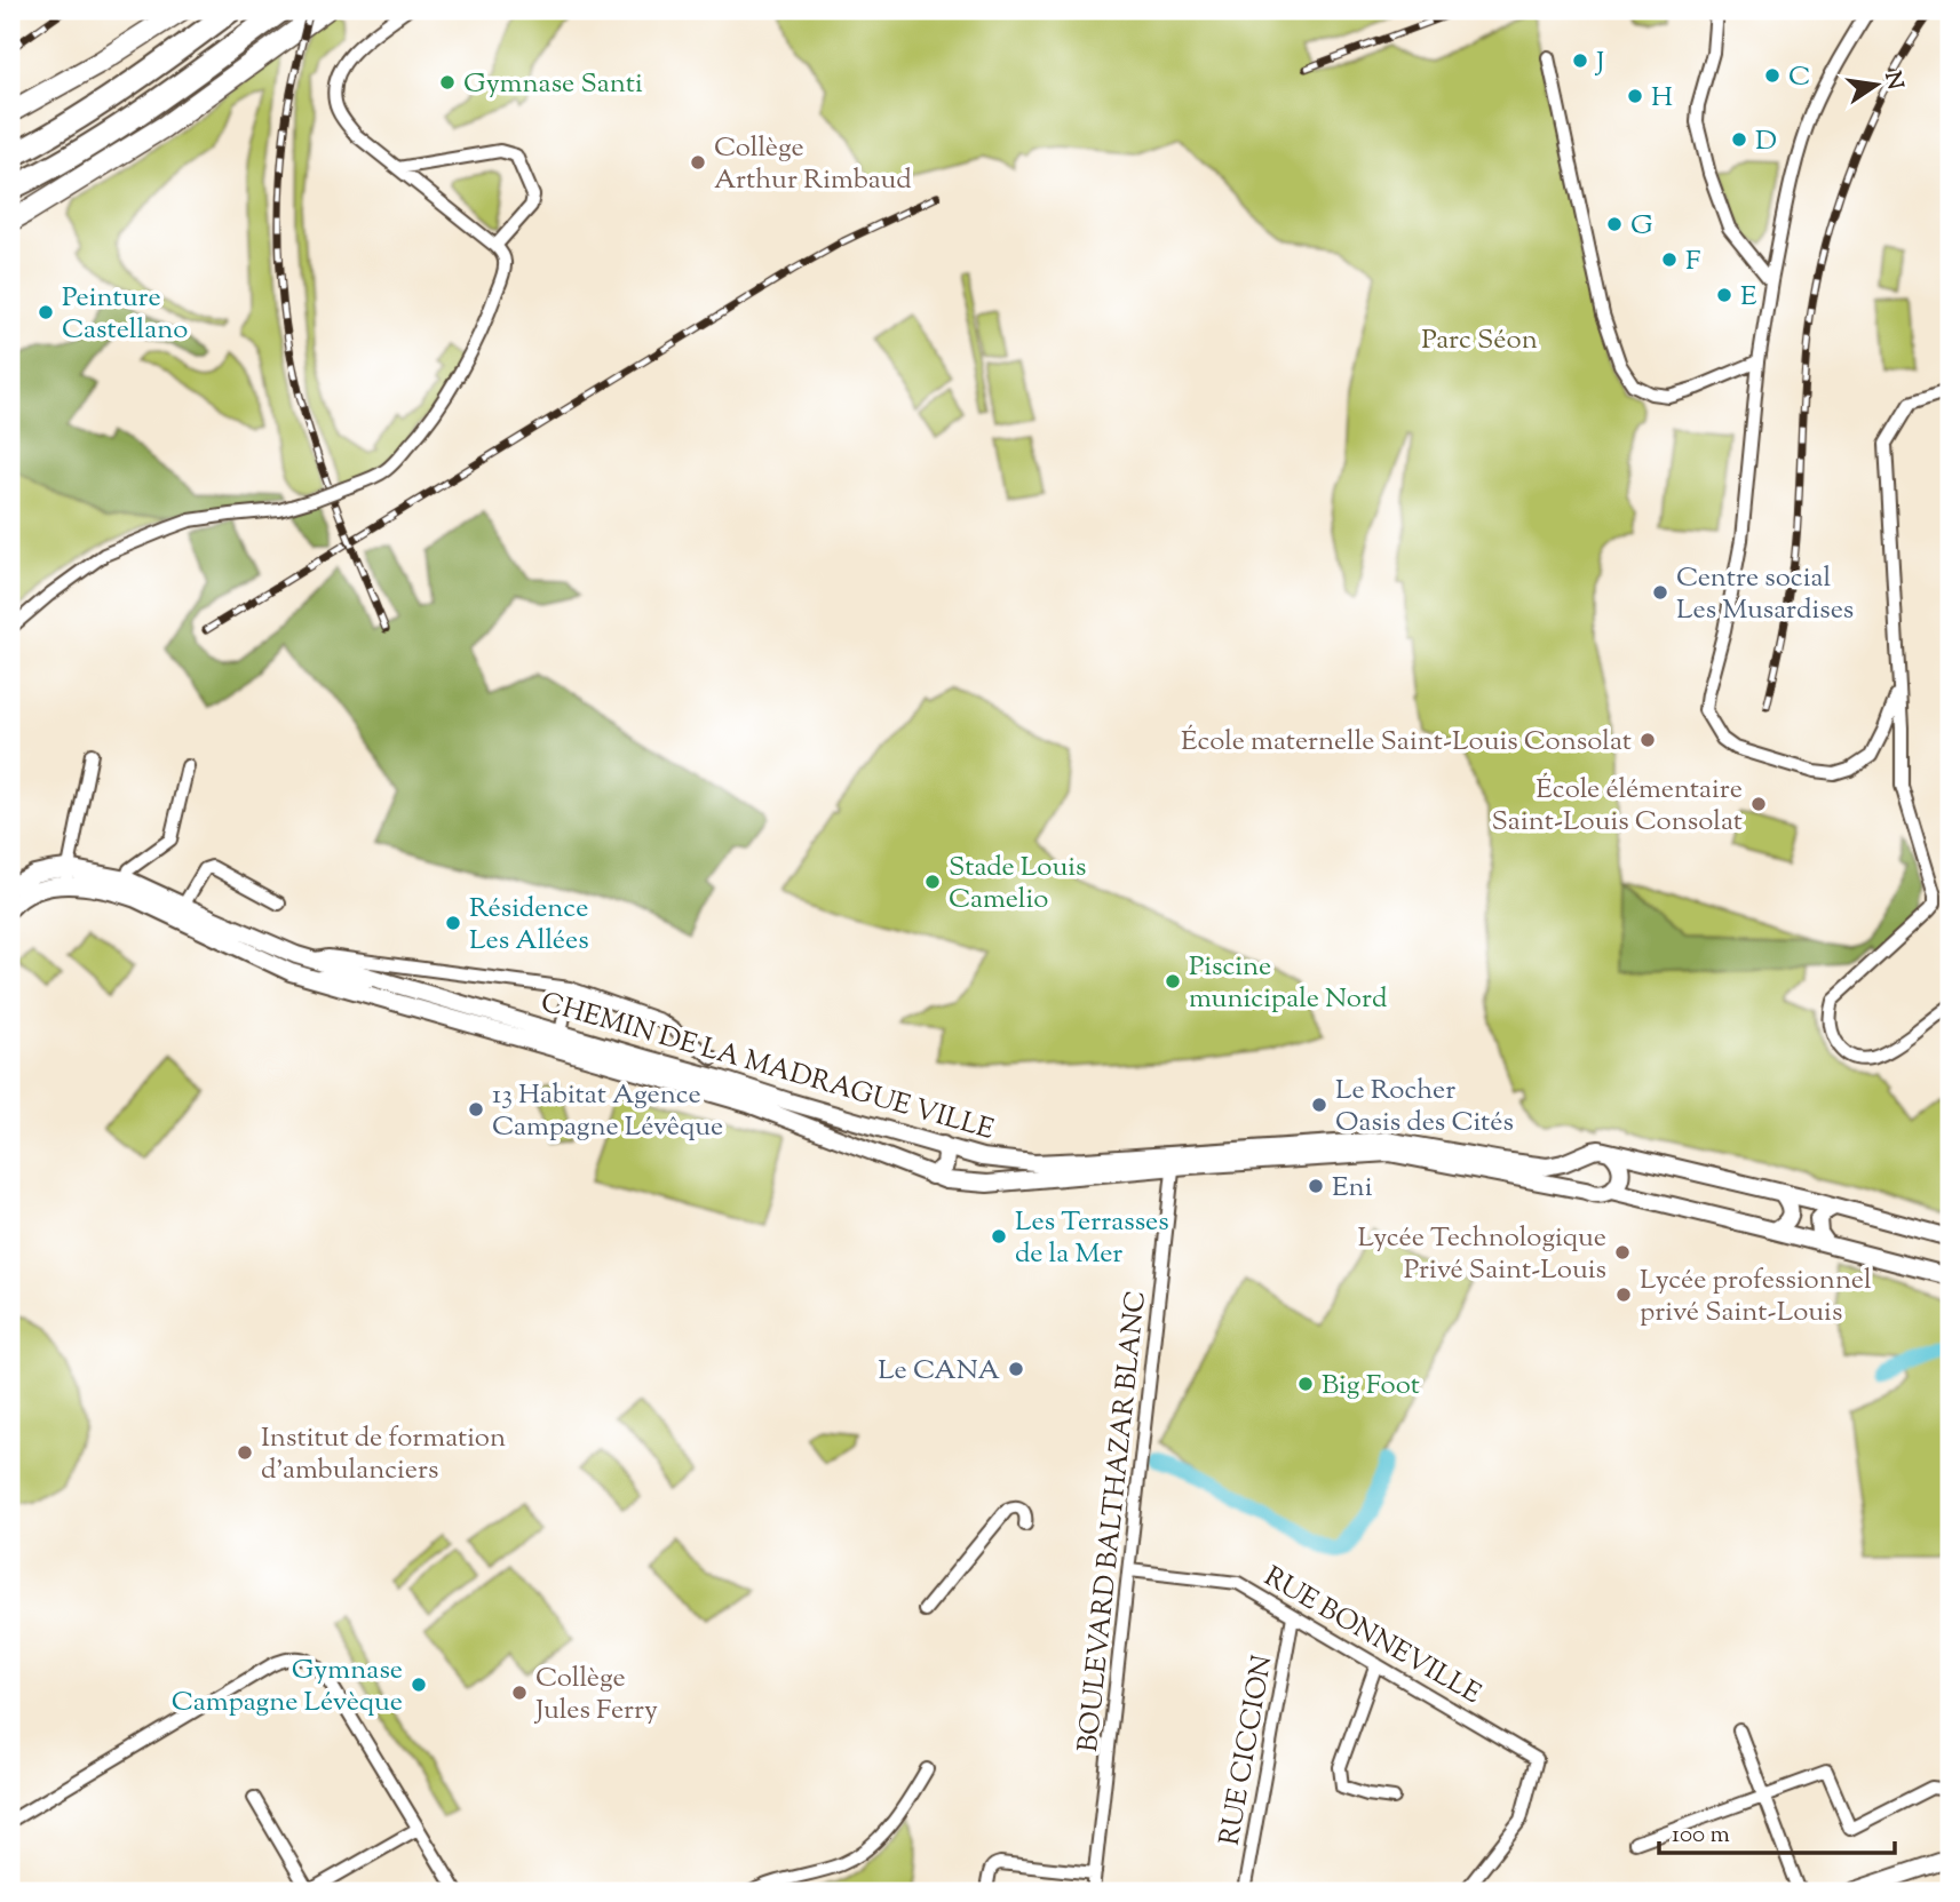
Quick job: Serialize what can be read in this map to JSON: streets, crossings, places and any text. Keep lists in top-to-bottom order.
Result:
{
  "streets": {
    "street": [
      "CHEMIN DE LA MADRAGUE VILLE",
      "BOULEVARD BALTHAZAR BLANC",
      "RUE BONNEVILLE",
      "RUE CICCION"
    ]
  },
  "crossings": [
    ["CHEMIN DE LA MADRAGUE VILLE", "BOULEVARD BALTHAZAR BLANC"],
    ["BOULEVARD BALTHAZAR BLANC", "RUE BONNEVILLE"],
    ["RUE BONNEVILLE", "RUE CICCION"]
  ],
  "parks": ["Parc Séon"],
  "places": [
    "J",
    "C",
    "Gymnase Santi",
    "H",
    "D",
    "Collège Arthur Rimbaud",
    "G",
    "F",
    "E",
    "Peinture Castellano",
    "Centre social Les Musardises",
    "École maternelle Saint-Louis Consolat",
    "École élémentaire Saint-Louis Consolat",
    "Stade Louis Camelio",
    "Résidence Les Allées",
    "Piscine municipale Nord",
    "Le Rocher Oasis des Cités",
    "13 Habitat Agence Campagne Lévêque",
    "Eni",
    "Les Terrasses de la Mer",
    "Lycée Technologique Privé Saint-Louis",
    "Lycée professionnel privé Saint-Louis",
    "Le CANA",
    "Big Foot",
    "Institut de formation d'ambulanciers",
    "Gymnase Campagne Lévèque",
    "Collège Jules Ferry"
  ],
  "scale_bar": "100 m",
  "north": "right"
}
